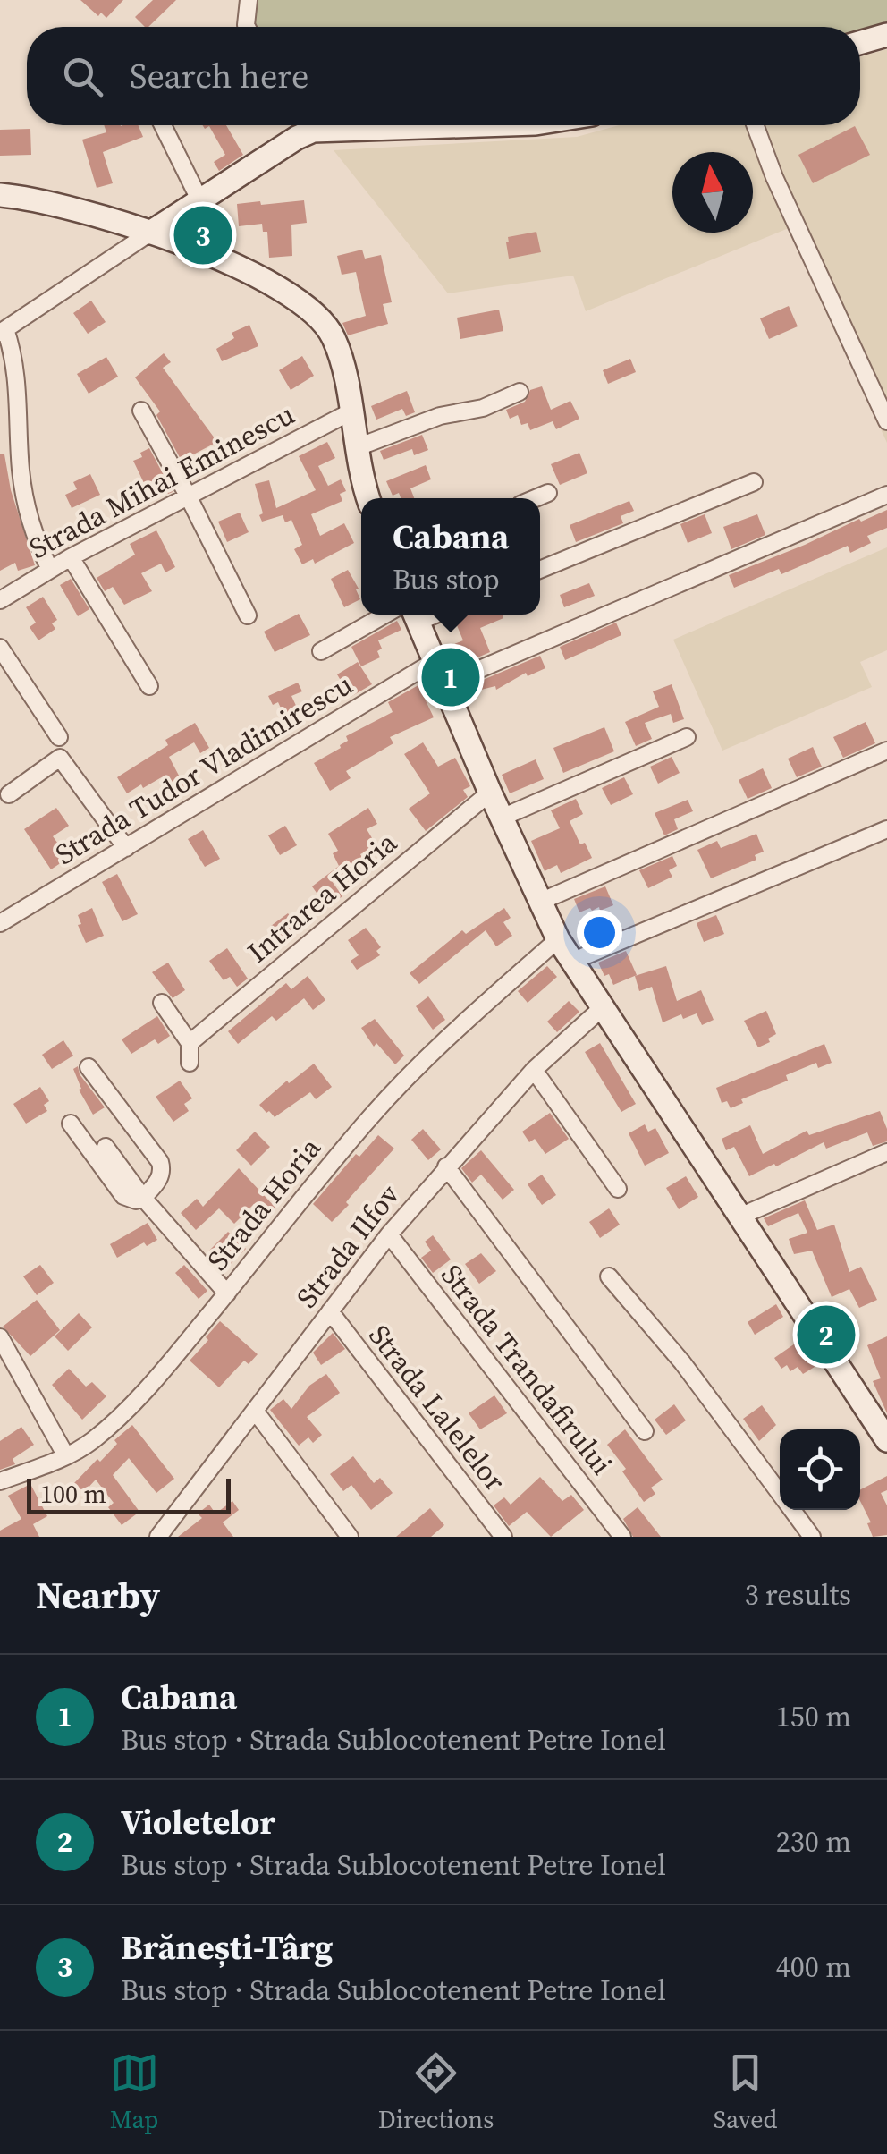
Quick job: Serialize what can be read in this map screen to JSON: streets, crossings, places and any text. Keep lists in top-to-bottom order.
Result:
{
  "streets": {
    "street": [
      "Strada Mihai Eminescu",
      "Strada Tudor Vladimirescu",
      "Intrarea Horia",
      "Strada Horia",
      "Strada Ilfov",
      "Strada Trandafirului",
      "Strada Lalelelor"
    ]
  },
  "crossings": [
    ["Strada Ilfov", "Strada Trandafirului"],
    ["Strada Ilfov", "Strada Lalelelor"]
  ],
  "scale_bar": "100 m",
  "north": "top",
  "page": {
    "search": "Search here",
    "pins": ["3", "1", "2"],
    "popup": ["Cabana", "Bus stop"],
    "scale": "100 m",
    "heading": ["Nearby", "3 results"],
    "list": [
      {
        "mark": "1",
        "name": "Cabana",
        "note": "Bus stop · Strada Sublocotenent Petre Ionel",
        "value": "150 m"
      },
      {
        "mark": "2",
        "name": "Violetelor",
        "note": "Bus stop · Strada Sublocotenent Petre Ionel",
        "value": "230 m"
      },
      {
        "mark": "3",
        "name": "Brănești-Târg",
        "note": "Bus stop · Strada Sublocotenent Petre Ionel",
        "value": "400 m"
      }
    ],
    "nav": ["Map", "Directions", "Saved"]
  }
}
